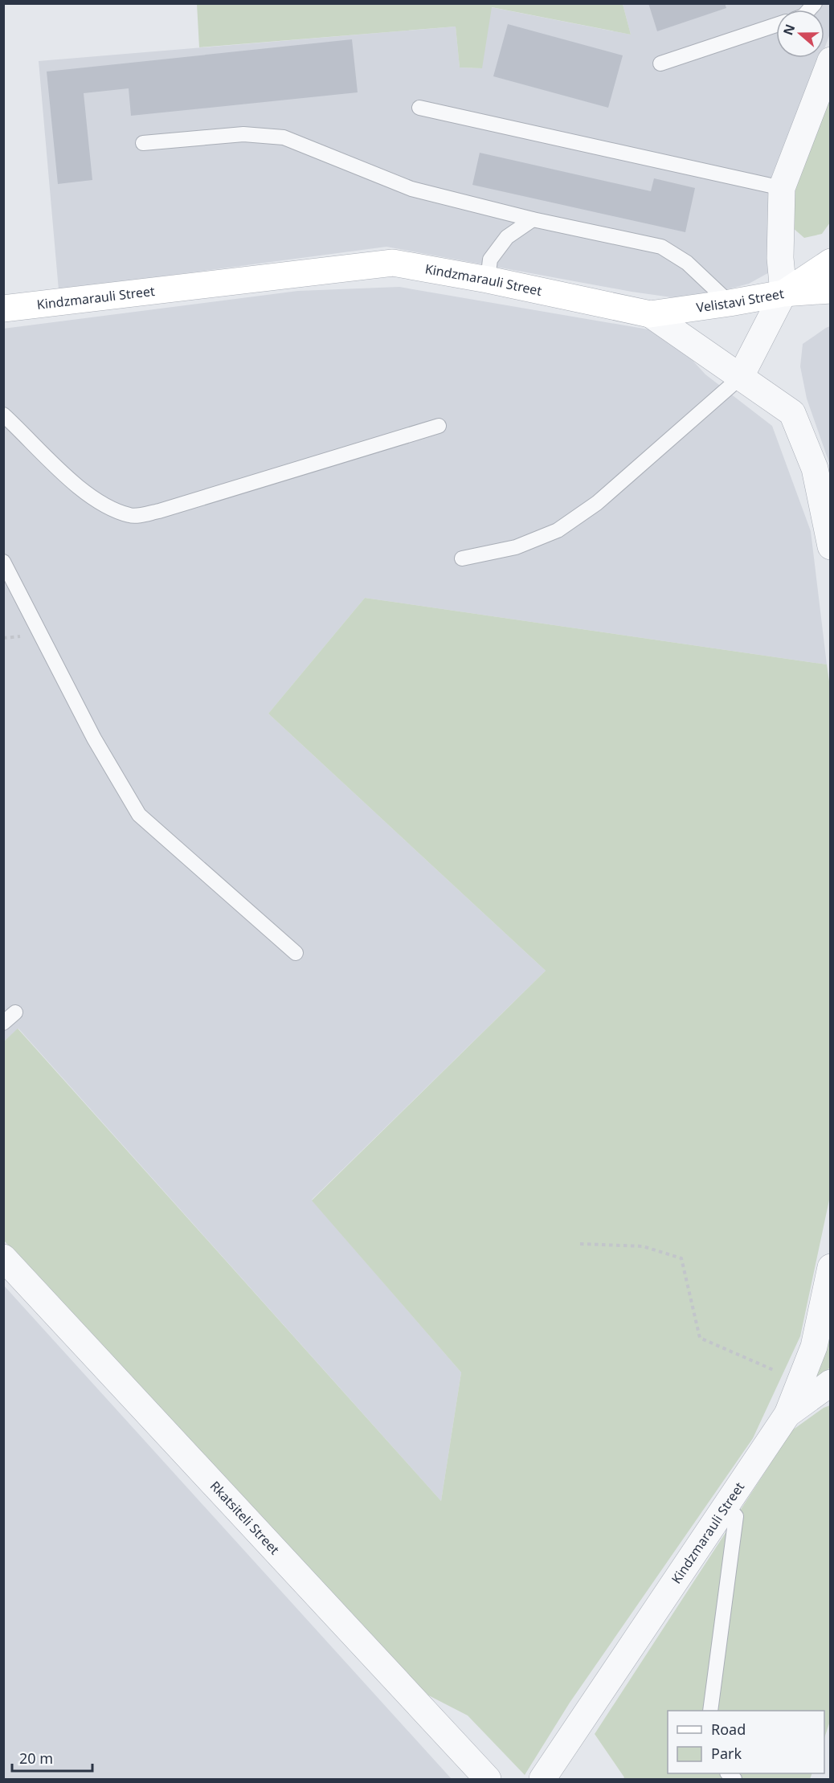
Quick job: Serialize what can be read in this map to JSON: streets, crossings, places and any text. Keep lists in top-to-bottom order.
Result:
{
  "streets": {
    "main road": ["Kindzmarauli Street", "Velistavi Street"],
    "street": ["Rkatsiteli Street"]
  },
  "crossings": [
    ["Kindzmarauli Street", "Velistavi Street"]
  ],
  "legend": ["Road", "Park"],
  "scale_bar": "20 m",
  "north": "left"
}
